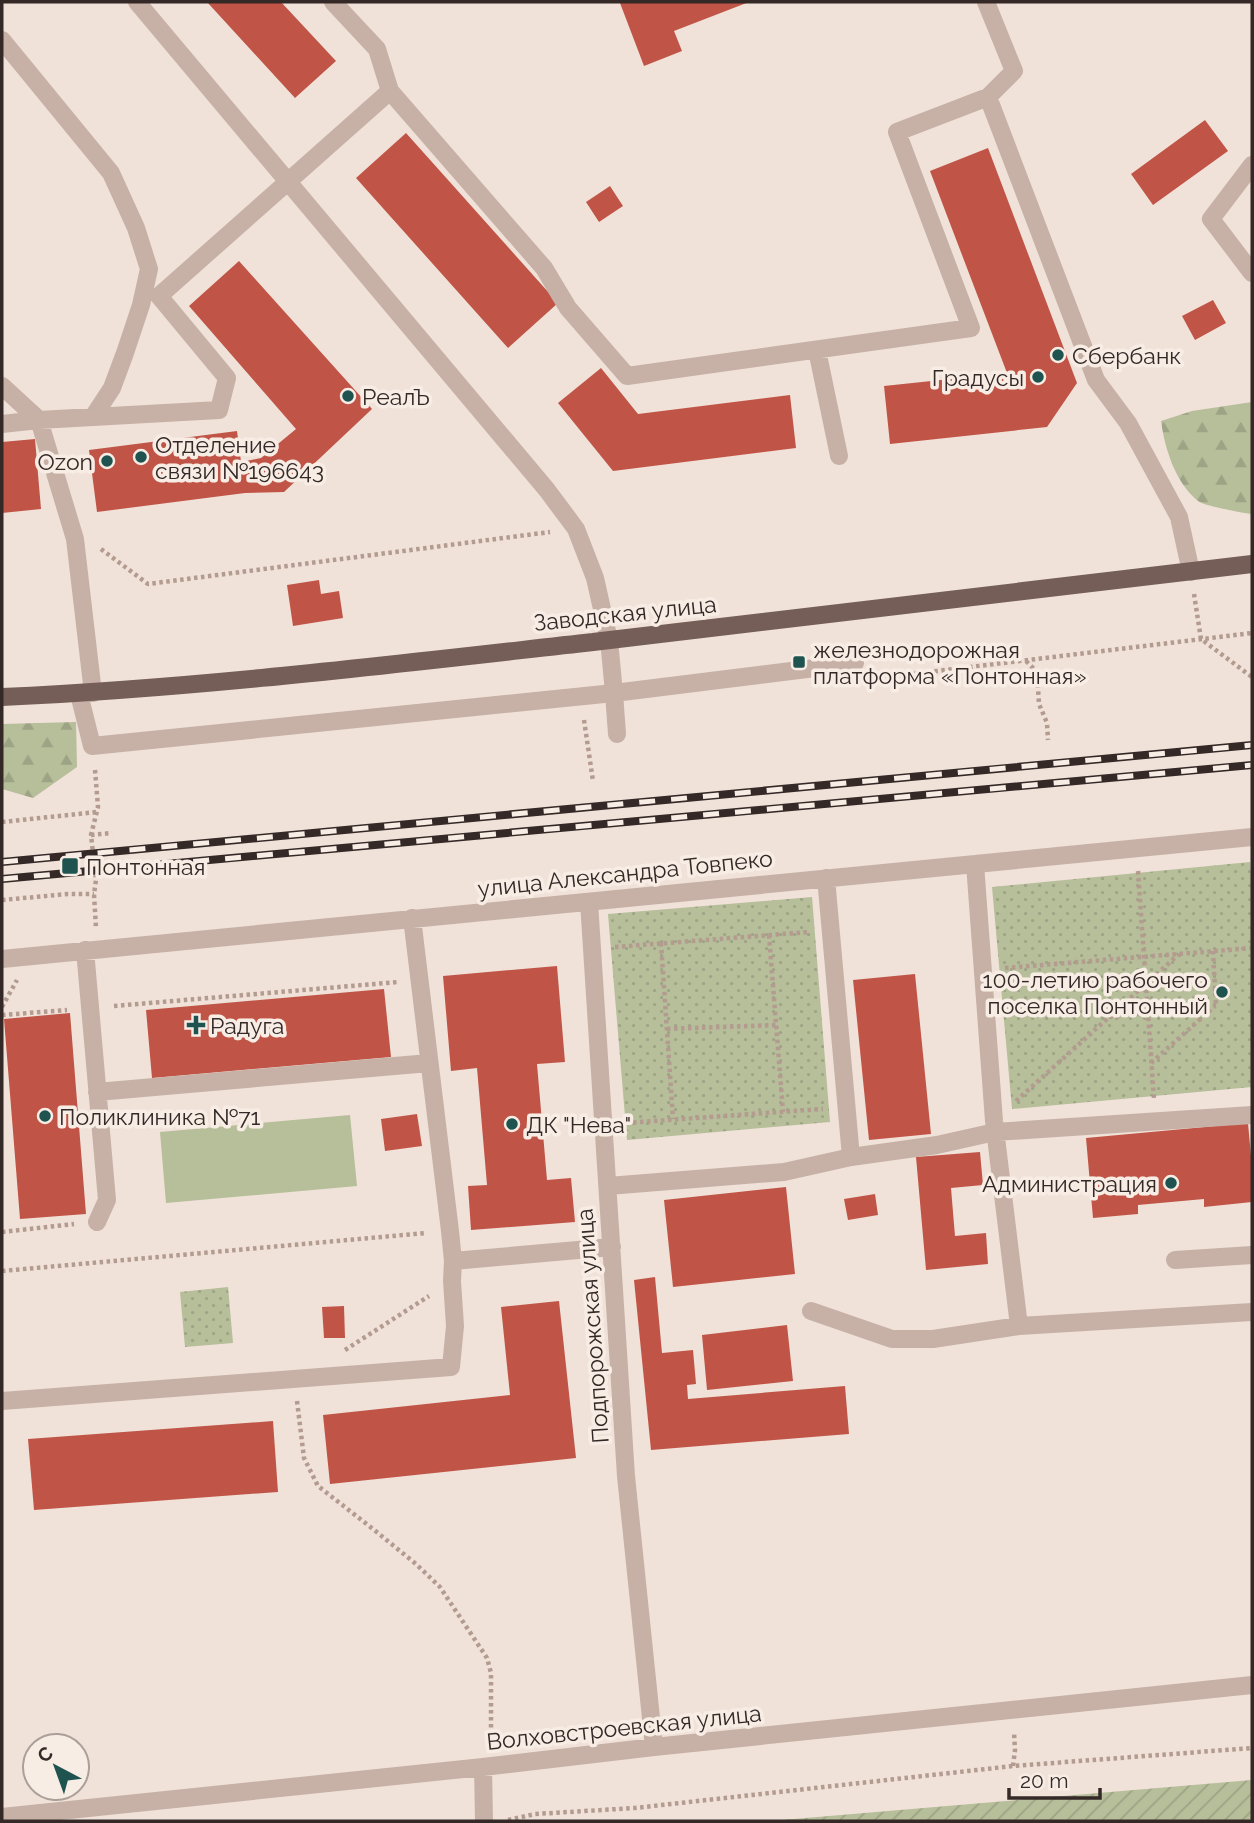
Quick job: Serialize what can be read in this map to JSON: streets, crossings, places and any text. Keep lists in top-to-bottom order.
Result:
{
  "streets": {
    "main road": ["Заводская улица"],
    "street": ["улица Александра Товпеко", "Подпорожская улица", "Волховстроевская улица"]
  },
  "crossings": [
    ["улица Александра Товпеко", "Подпорожская улица"],
    ["Подпорожская улица", "Волховстроевская улица"]
  ],
  "places": {
    "other": [
      "Сбербанк",
      "Градусы",
      "РеалЪ",
      "Отделение связи №196643",
      "Ozon",
      "100-летию рабочего поселка Понтонный",
      "Поликлиника №71",
      "ДК \"Нева\"",
      "Администрация"
    ],
    "transit": ["железнодорожная платформа «Понтонная»", "Понтонная"],
    "health": ["Радуга"]
  },
  "scale_bar": "20 m",
  "north": "top left"
}
